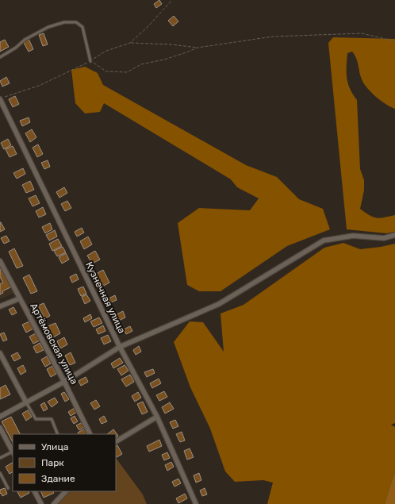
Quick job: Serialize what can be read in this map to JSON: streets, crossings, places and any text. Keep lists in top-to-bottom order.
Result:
{
  "streets": {
    "street": ["Кузнечная улица", "Артёмовская улица"]
  },
  "legend": ["Улица", "Парк", "Здание"]
}
